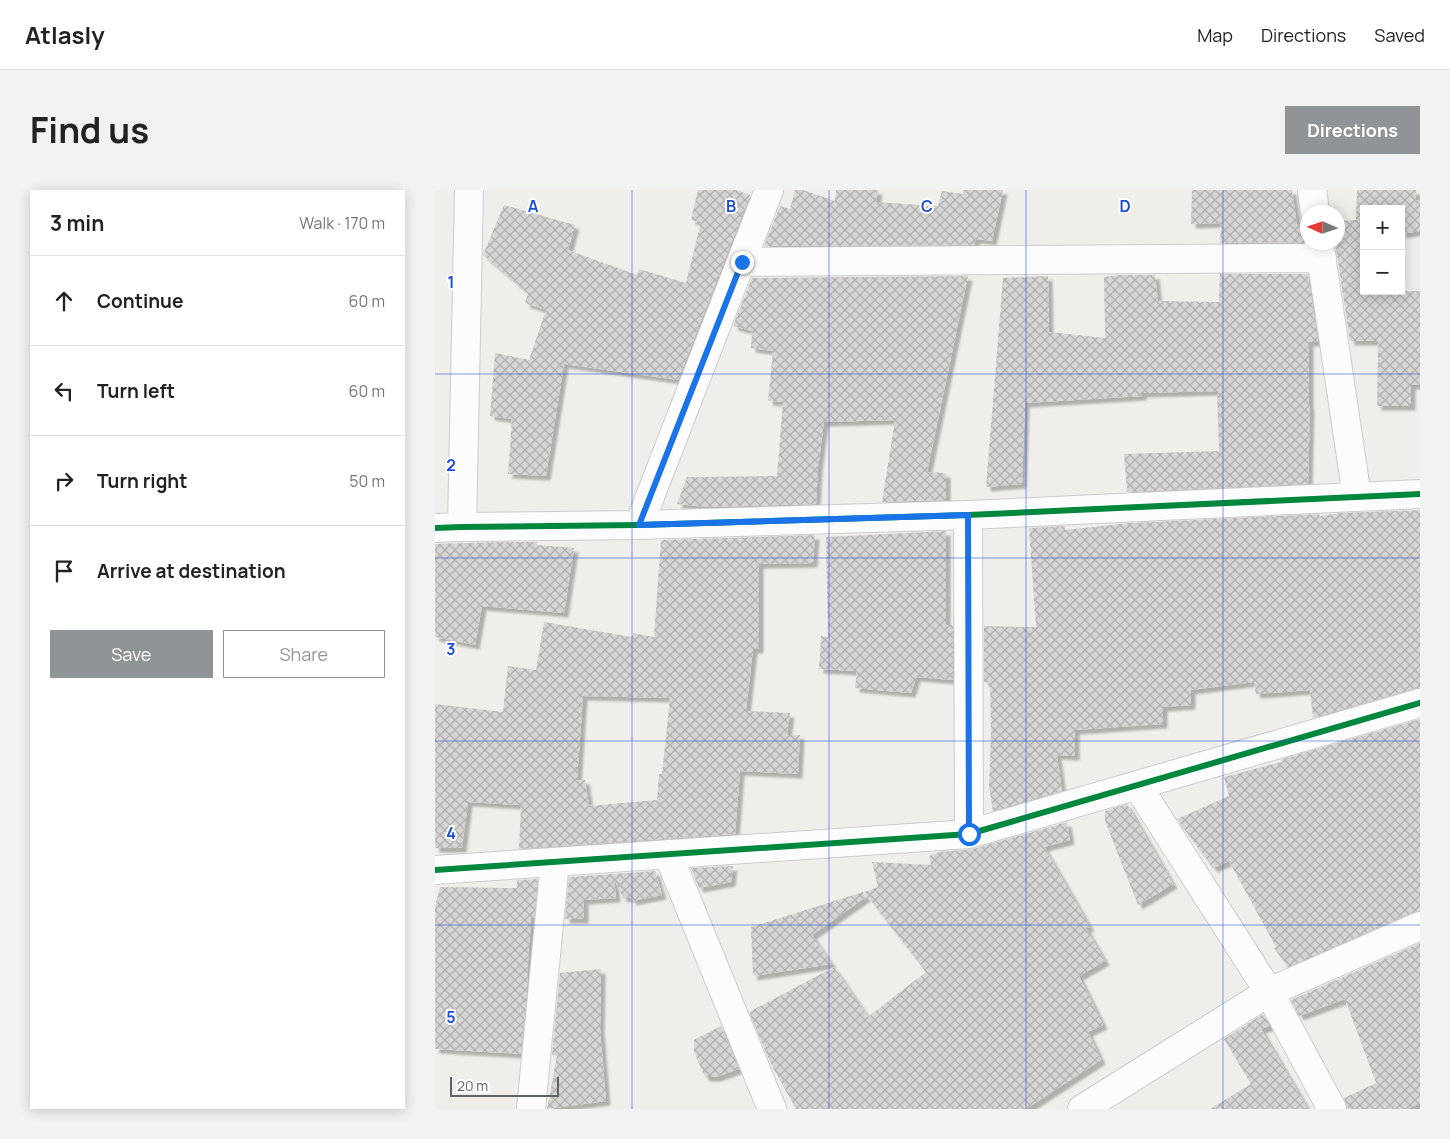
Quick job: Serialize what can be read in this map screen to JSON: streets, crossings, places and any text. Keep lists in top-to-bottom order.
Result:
{
  "scale_bar": "20 m",
  "north": "left",
  "page": {
    "header": "Atlasly",
    "nav": ["Map", "Directions", "Saved"],
    "title": "Find us",
    "buttons": [
      "Directions",
      ["Save", "Share"]
    ],
    "heading": ["3 min", "Walk · 170 m"],
    "map_buttons": ["+", "−"],
    "list": [
      ["Continue", "60 m"],
      ["Turn left", "60 m"],
      ["Turn right", "50 m"],
      "Arrive at destination"
    ],
    "scale": "20 m"
  },
  "grid": {
    "columns": [
      "A",
      "B",
      "C",
      "D"
    ],
    "rows": [
      "1",
      "2",
      "3",
      "4",
      "5"
    ]
  }
}
